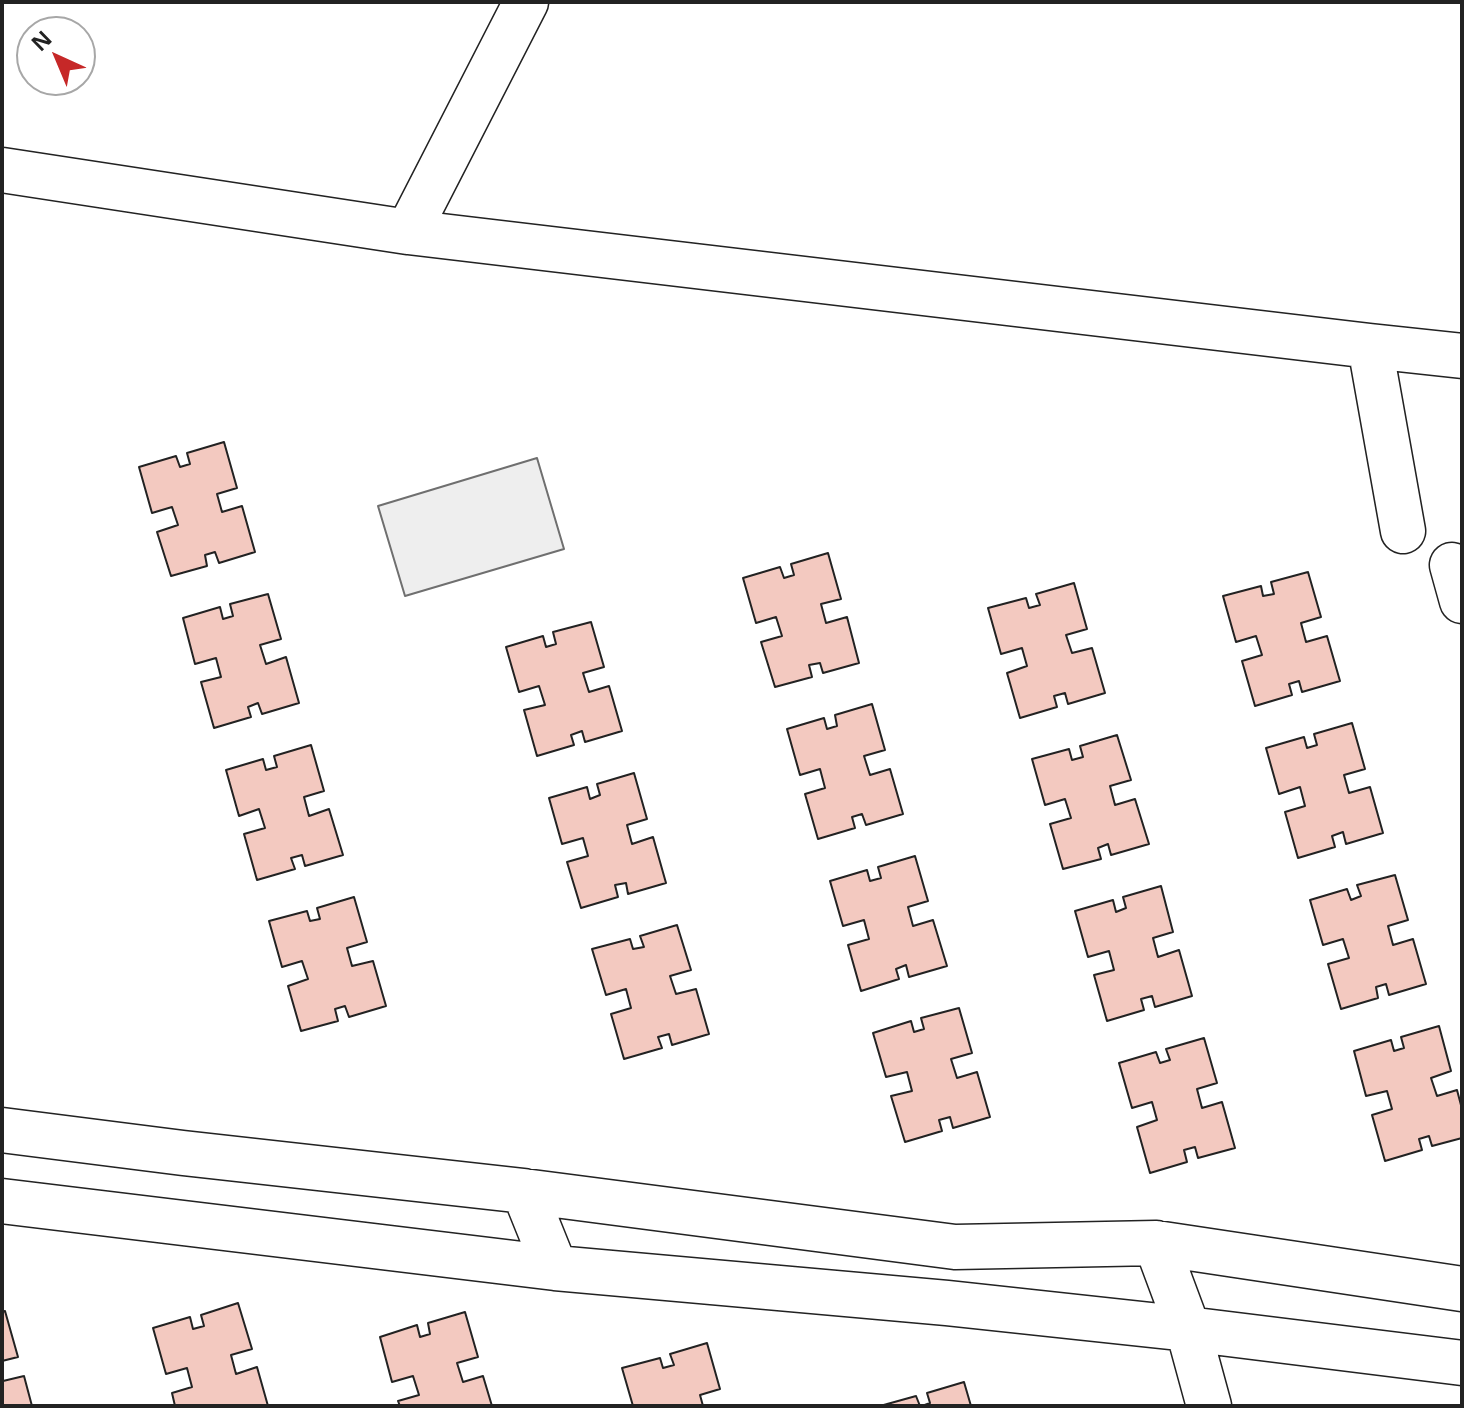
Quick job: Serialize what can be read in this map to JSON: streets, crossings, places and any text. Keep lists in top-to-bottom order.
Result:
{
  "north": "top left"
}
